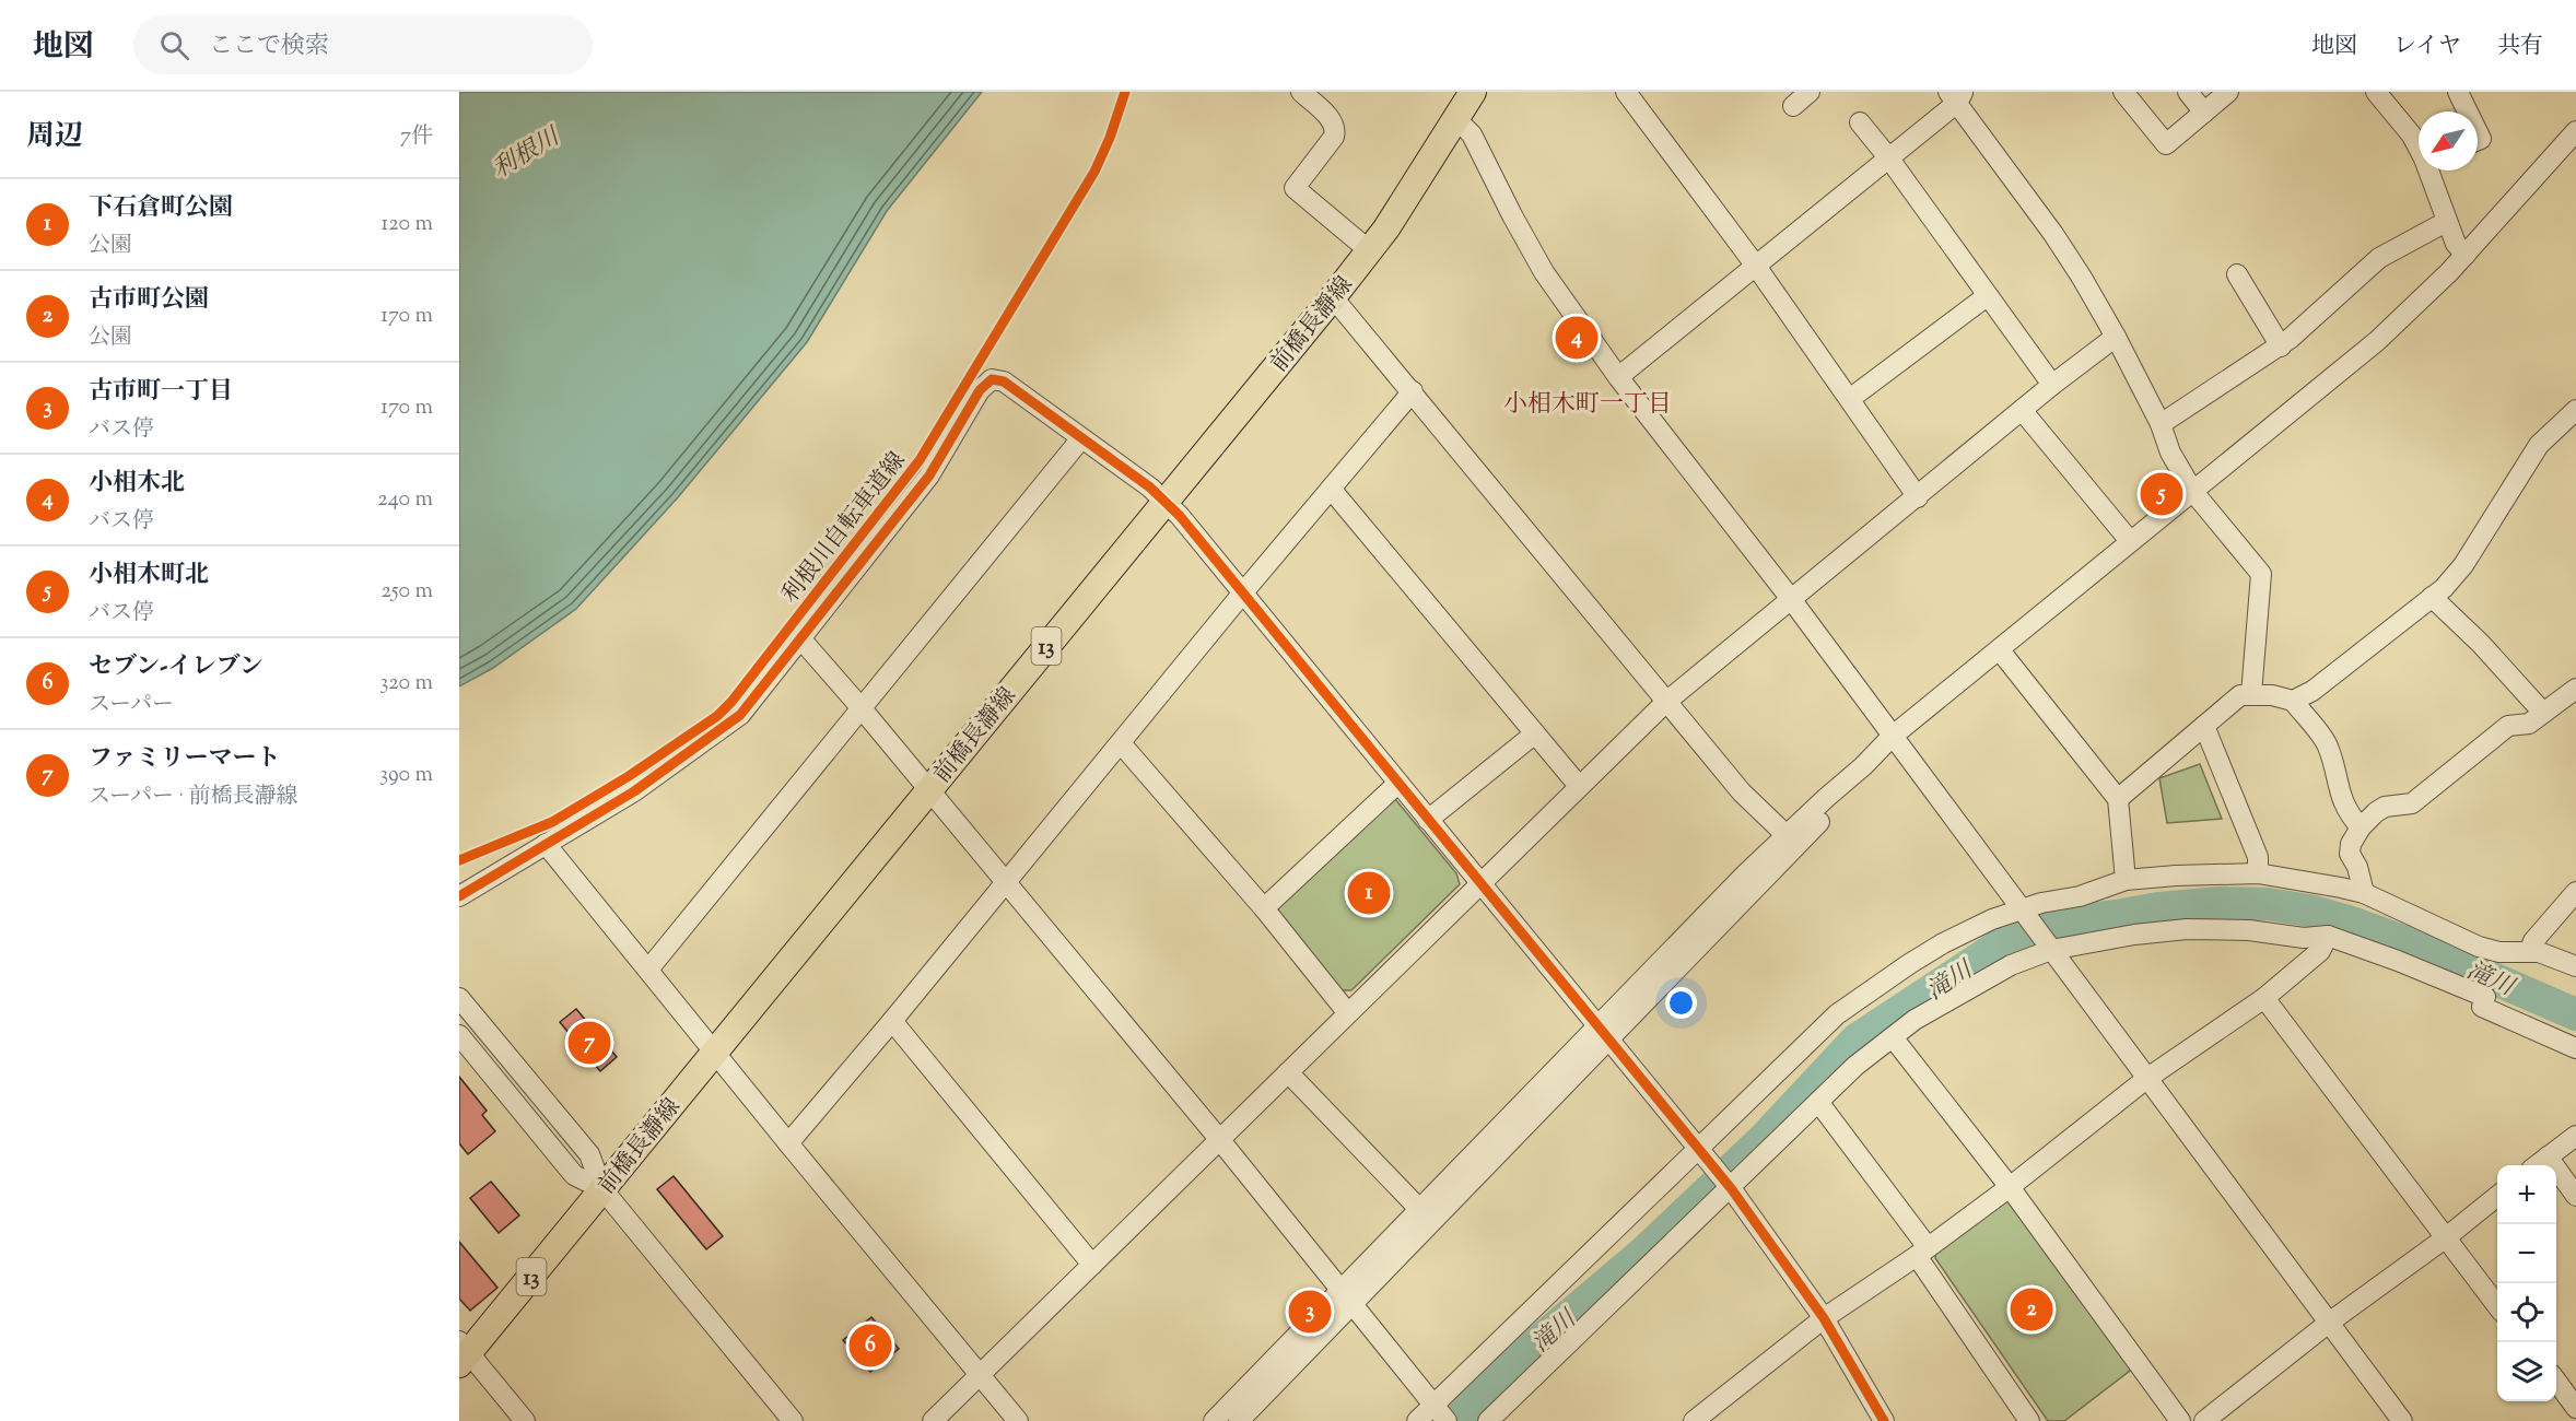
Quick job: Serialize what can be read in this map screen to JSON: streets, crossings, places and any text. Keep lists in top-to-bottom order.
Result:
{
  "streets": {
    "main road": ["前橋長瀞線", "13"],
    "cycle path": ["利根川自転車道線"]
  },
  "districts": ["小相木町一丁目"],
  "water": ["利根川", "滝川"],
  "north": "bottom left",
  "page": {
    "header": "地図",
    "search": "ここで検索",
    "nav": ["地図", "レイヤ", "共有"],
    "heading": ["周辺", "7件"],
    "list": [
      {
        "mark": "1",
        "name": "下石倉町公園",
        "note": "公園",
        "value": "120 m"
      },
      {
        "mark": "2",
        "name": "古市町公園",
        "note": "公園",
        "value": "170 m"
      },
      {
        "mark": "3",
        "name": "古市町一丁目",
        "note": "バス停",
        "value": "170 m"
      },
      {
        "mark": "4",
        "name": "小相木北",
        "note": "バス停",
        "value": "240 m"
      },
      {
        "mark": "5",
        "name": "小相木町北",
        "note": "バス停",
        "value": "250 m"
      },
      {
        "mark": "6",
        "name": "セブン-イレブン",
        "note": "スーパー",
        "value": "320 m"
      },
      {
        "mark": "7",
        "name": "ファミリーマート",
        "note": "スーパー · 前橋長瀞線",
        "value": "390 m"
      }
    ],
    "pins": [
      "4",
      "5",
      "1",
      "7",
      "2",
      "3",
      "6"
    ],
    "map_buttons": ["+", "−"]
  }
}
